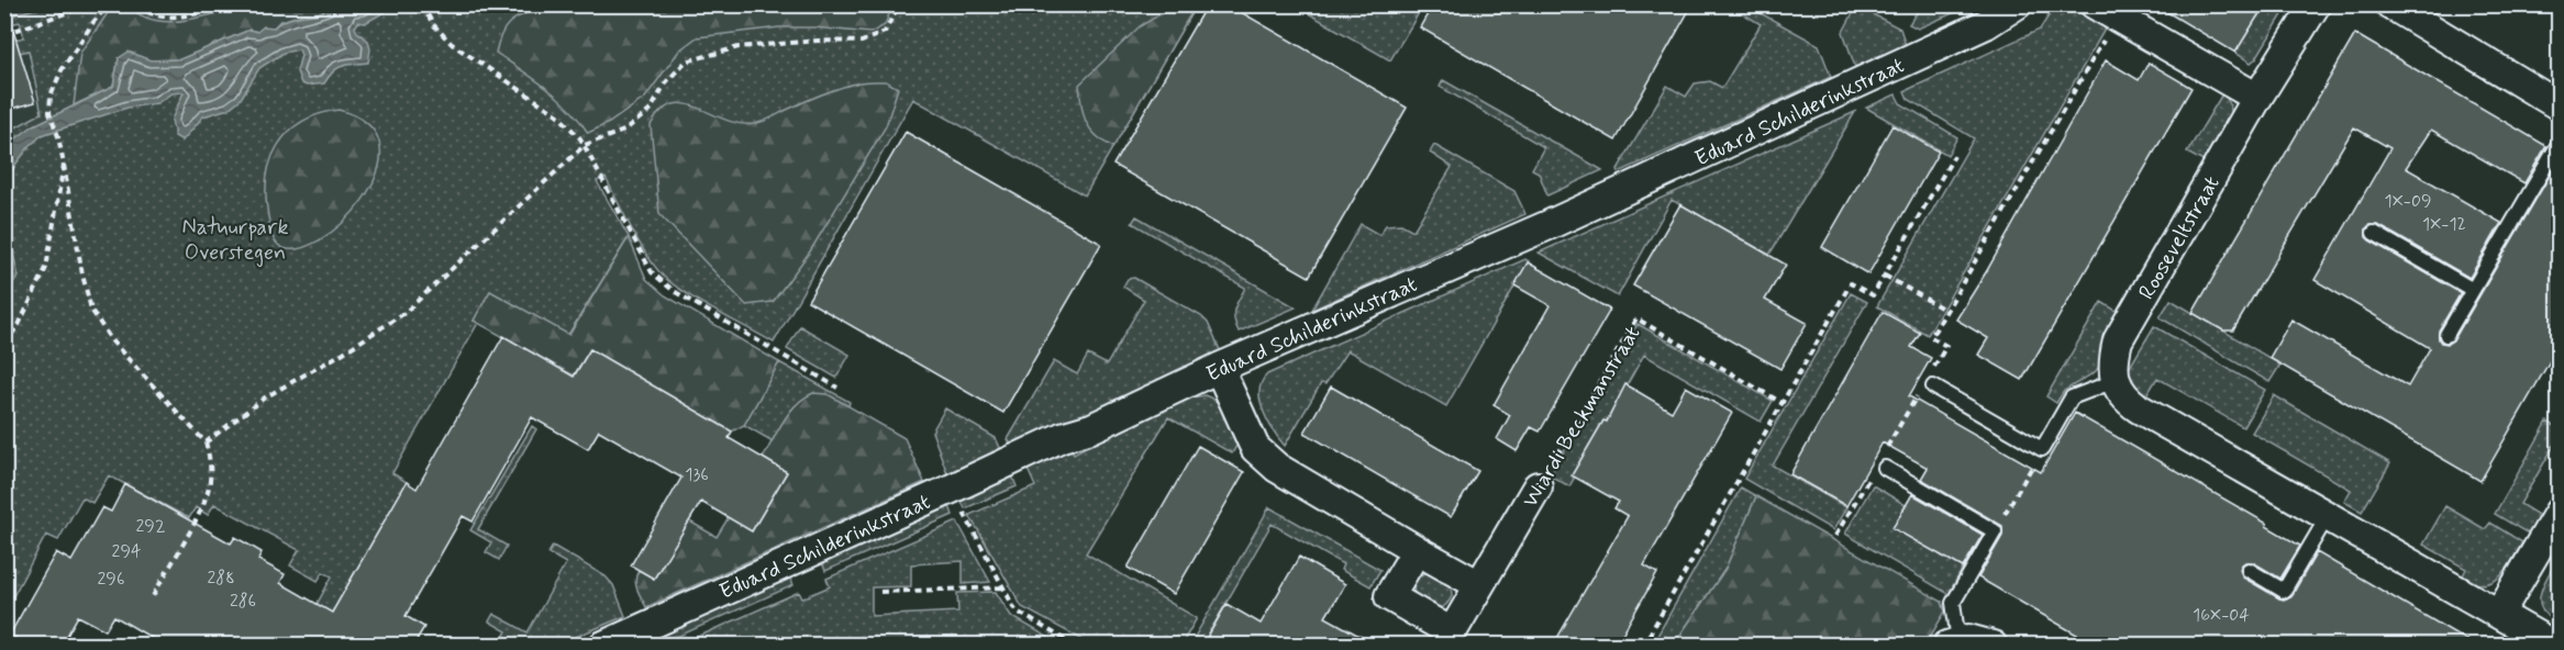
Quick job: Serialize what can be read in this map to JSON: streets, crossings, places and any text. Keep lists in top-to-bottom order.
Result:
{
  "streets": {
    "street": ["Eduard Schilderinkstraat", "Rooseveltstraat", "Wiardi Beckmanstraat"]
  },
  "parks": ["Natuurpark Overstegen"],
  "house_numbers": [
    "1X-09",
    "1X-12",
    "136",
    "292",
    "294",
    "288",
    "296",
    "286",
    "16X-04"
  ]
}
